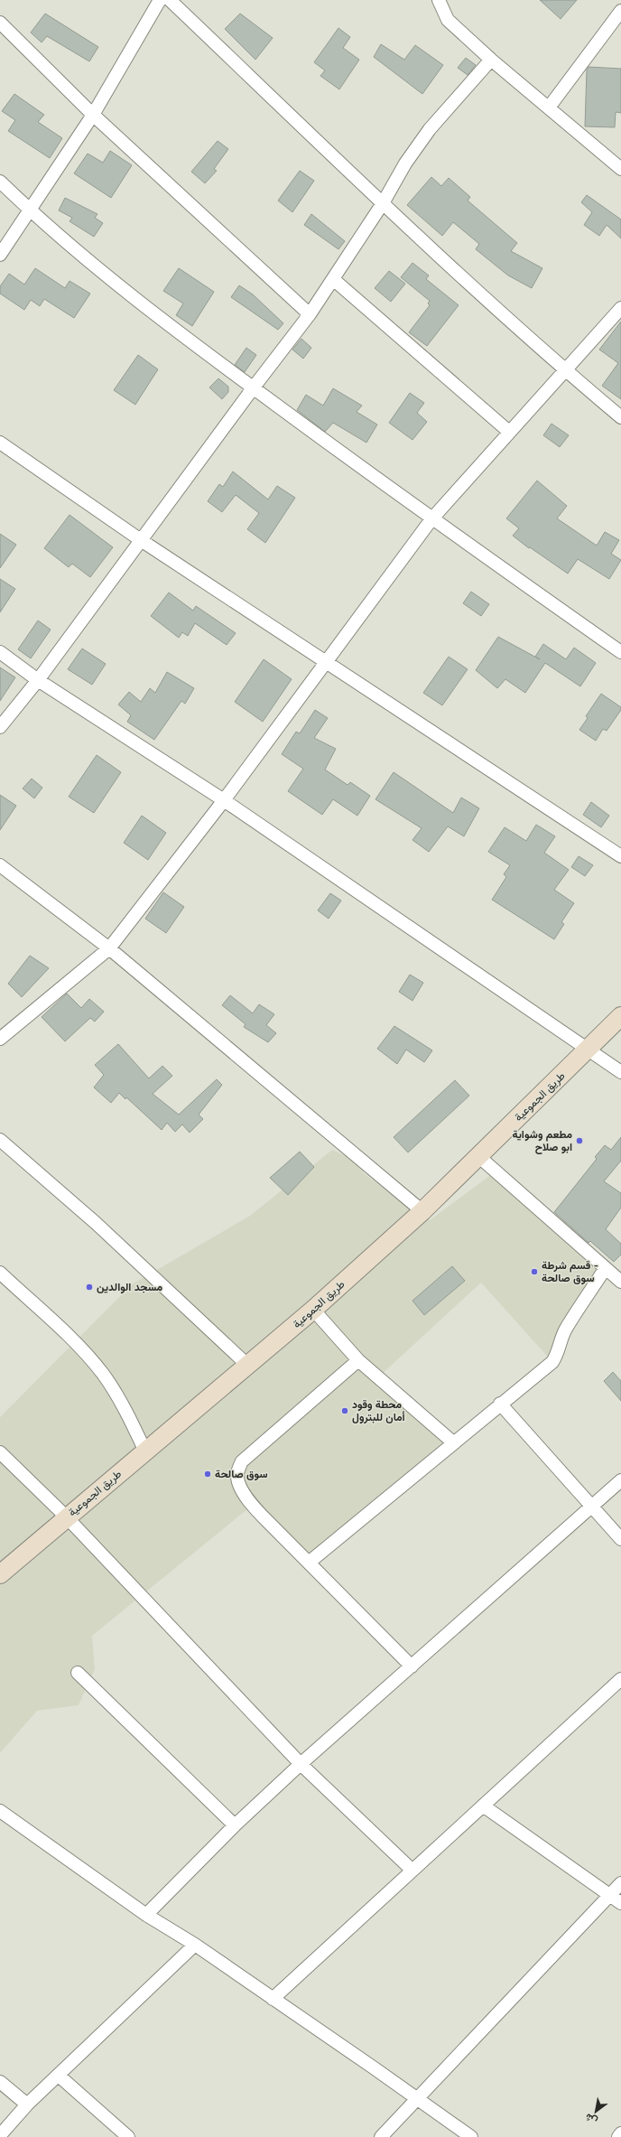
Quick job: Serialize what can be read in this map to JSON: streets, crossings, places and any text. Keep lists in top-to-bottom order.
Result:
{
  "streets": {
    "main road": ["طريق الجموعية"]
  },
  "places": [
    "مطعم وشواية ابو صلاح",
    "قسم شرطة - سوق صالحة",
    "مسجد الوالدين",
    "محطة وقود أمان للبترول",
    "سوق صالحة"
  ],
  "north": "bottom left"
}
